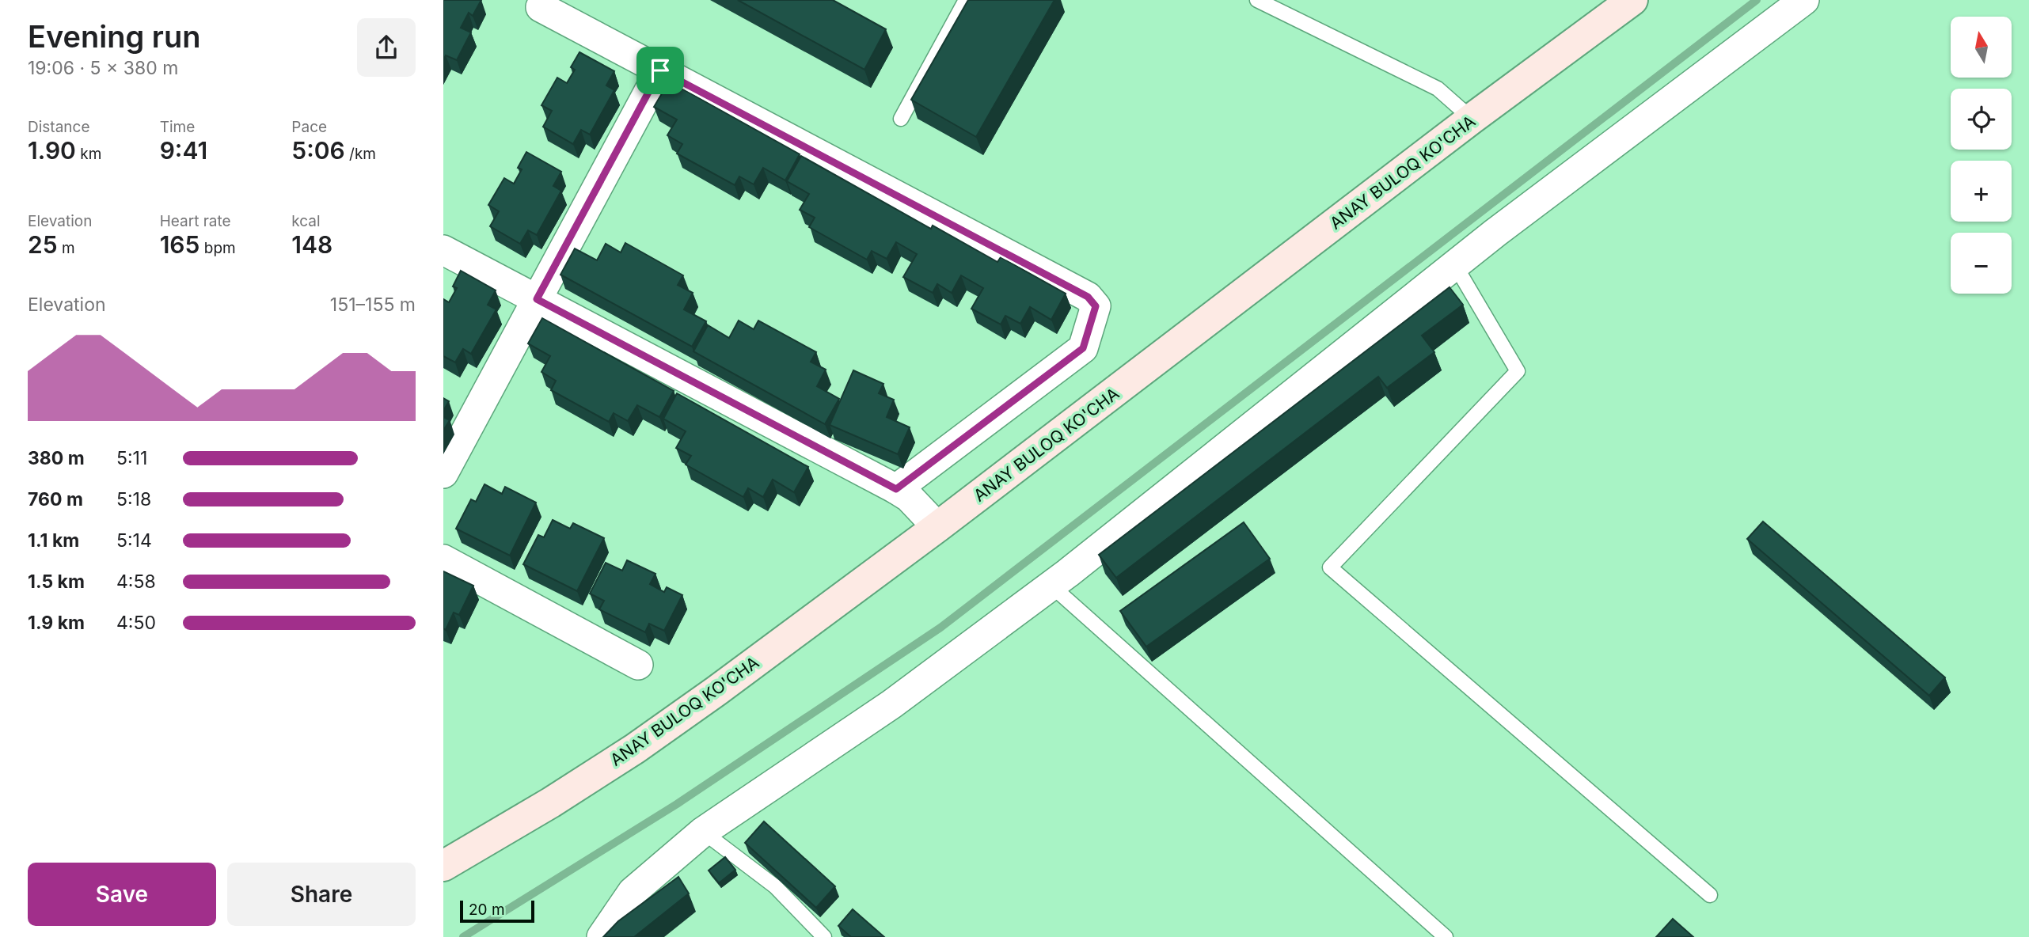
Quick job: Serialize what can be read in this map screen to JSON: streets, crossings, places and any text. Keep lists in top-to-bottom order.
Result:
{
  "streets": {
    "main road": ["ANAY BULOQ KO'CHA"]
  },
  "scale_bar": "20 m",
  "north": "top",
  "page": {
    "heading": ["Evening run", "19:06 · 5 × 380 m"],
    "map_buttons": ["+", "−"],
    "stats": [
      ["Distance", "1.90 km"],
      ["Time", "9:41"],
      ["Pace", "5:06 /km"],
      ["Elevation", "25 m"],
      ["Heart rate", "165 bpm"],
      ["kcal", "148"]
    ],
    "chart": ["Elevation", "151–155 m"],
    "list": [
      {
        "name": "380 m",
        "note": "5:11"
      },
      {
        "name": "760 m",
        "note": "5:18"
      },
      {
        "name": "1.1 km",
        "note": "5:14"
      },
      {
        "name": "1.5 km",
        "note": "4:58"
      },
      {
        "name": "1.9 km",
        "note": "4:50"
      }
    ],
    "buttons": ["Save", "Share"],
    "scale": "20 m"
  }
}
